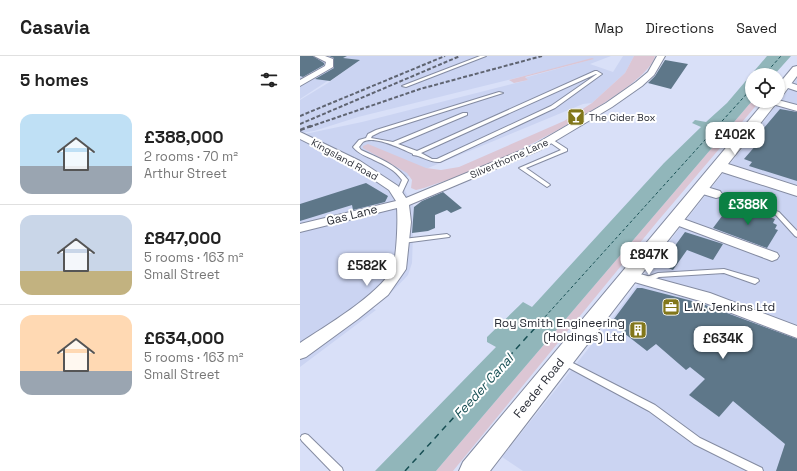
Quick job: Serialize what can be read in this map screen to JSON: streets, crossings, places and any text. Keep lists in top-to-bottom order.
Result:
{
  "streets": {
    "street": [
      "Silverthorne Lane",
      "Kingsland Road",
      "Gas Lane",
      "Feeder Road"
    ]
  },
  "crossings": [
    ["Silverthorne Lane", "Kingsland Road"],
    ["Silverthorne Lane", "Gas Lane"],
    ["Kingsland Road", "Gas Lane"]
  ],
  "water": ["Feeder Canal"],
  "places": {
    "bar": ["The Cider Box"],
    "office": ["L.W. Jenkins Ltd"],
    "building": ["Roy Smith Engineering (Holdings) Ltd"]
  },
  "page": {
    "header": "Casavia",
    "nav": ["Map", "Directions", "Saved"],
    "heading": "5 homes",
    "list": [
      {
        "name": "£388,000",
        "note": "2 rooms · 70 m² · Arthur Street"
      },
      {
        "name": "£847,000",
        "note": "5 rooms · 163 m² · Small Street"
      },
      {
        "name": "£634,000",
        "note": "5 rooms · 163 m² · Small Street"
      }
    ],
    "price": [
      "£402K",
      "£388K",
      "£847K",
      "£582K",
      "£634K"
    ]
  }
}
